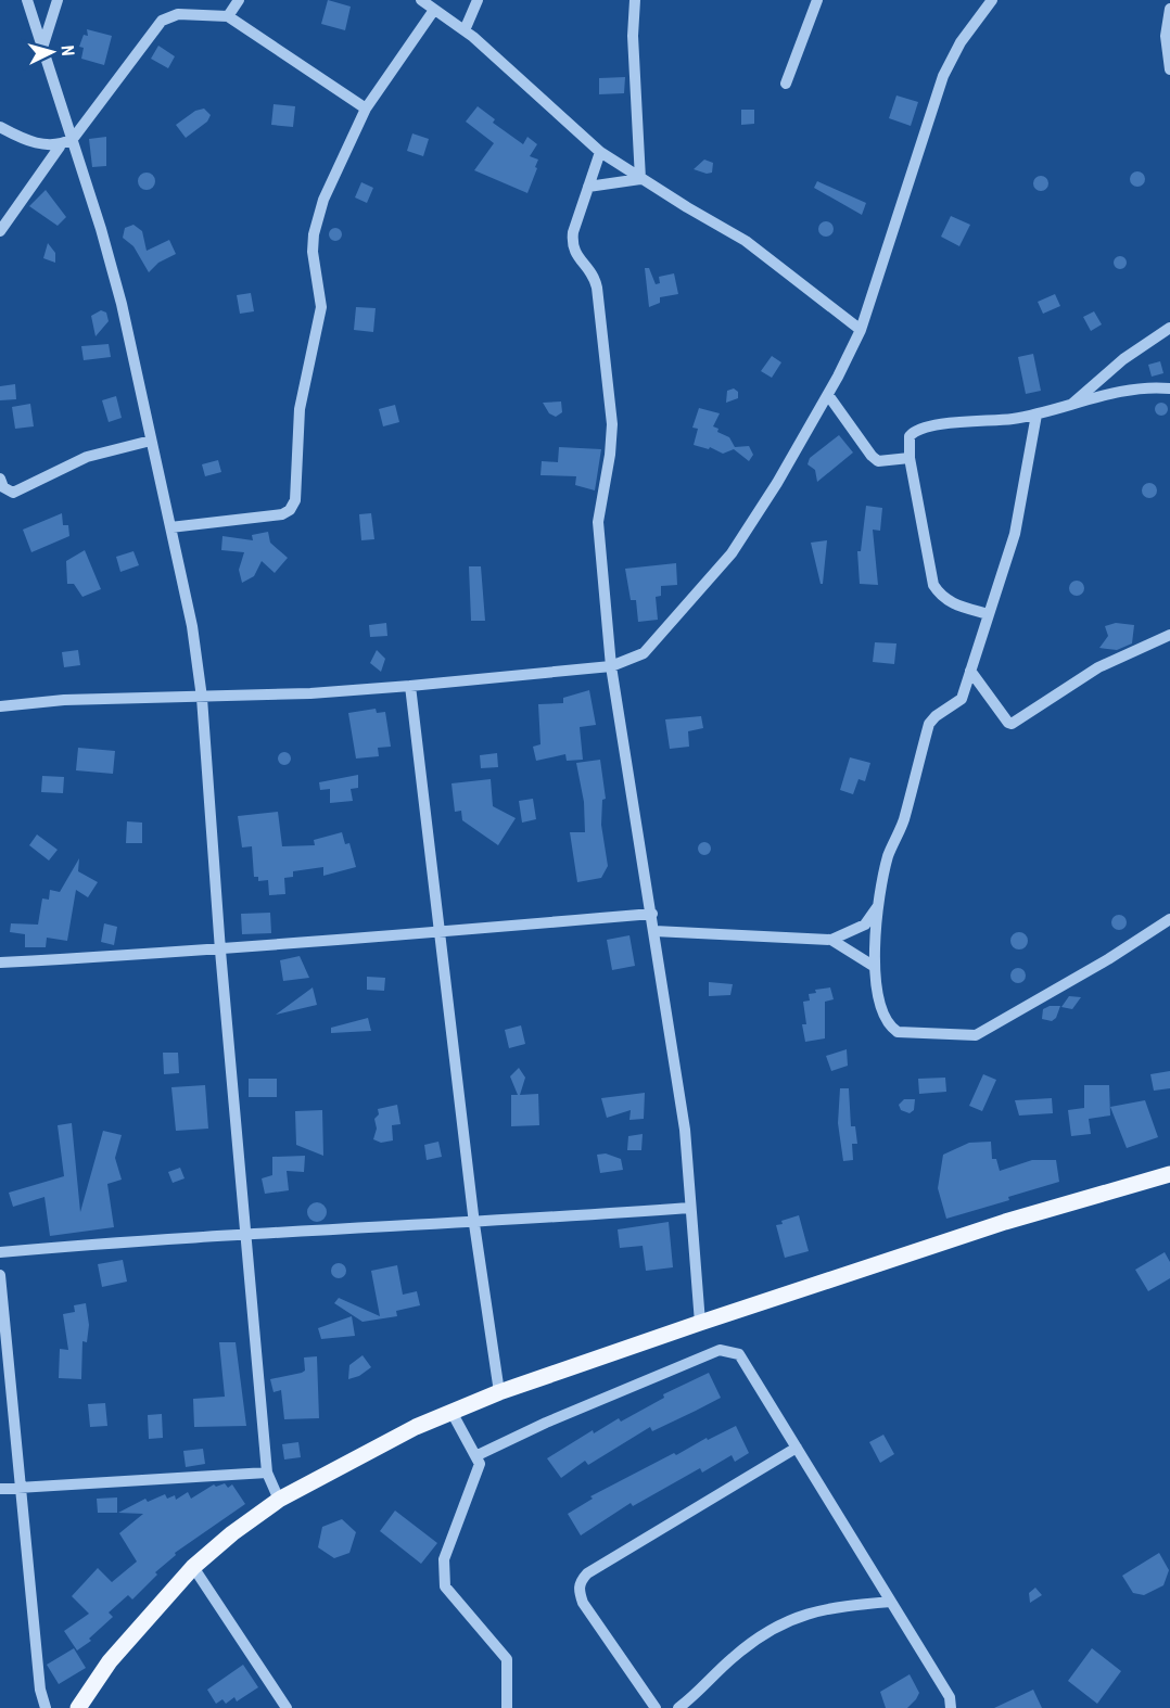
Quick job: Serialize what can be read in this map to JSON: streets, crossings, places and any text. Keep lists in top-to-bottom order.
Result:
{
  "north": "right"
}
